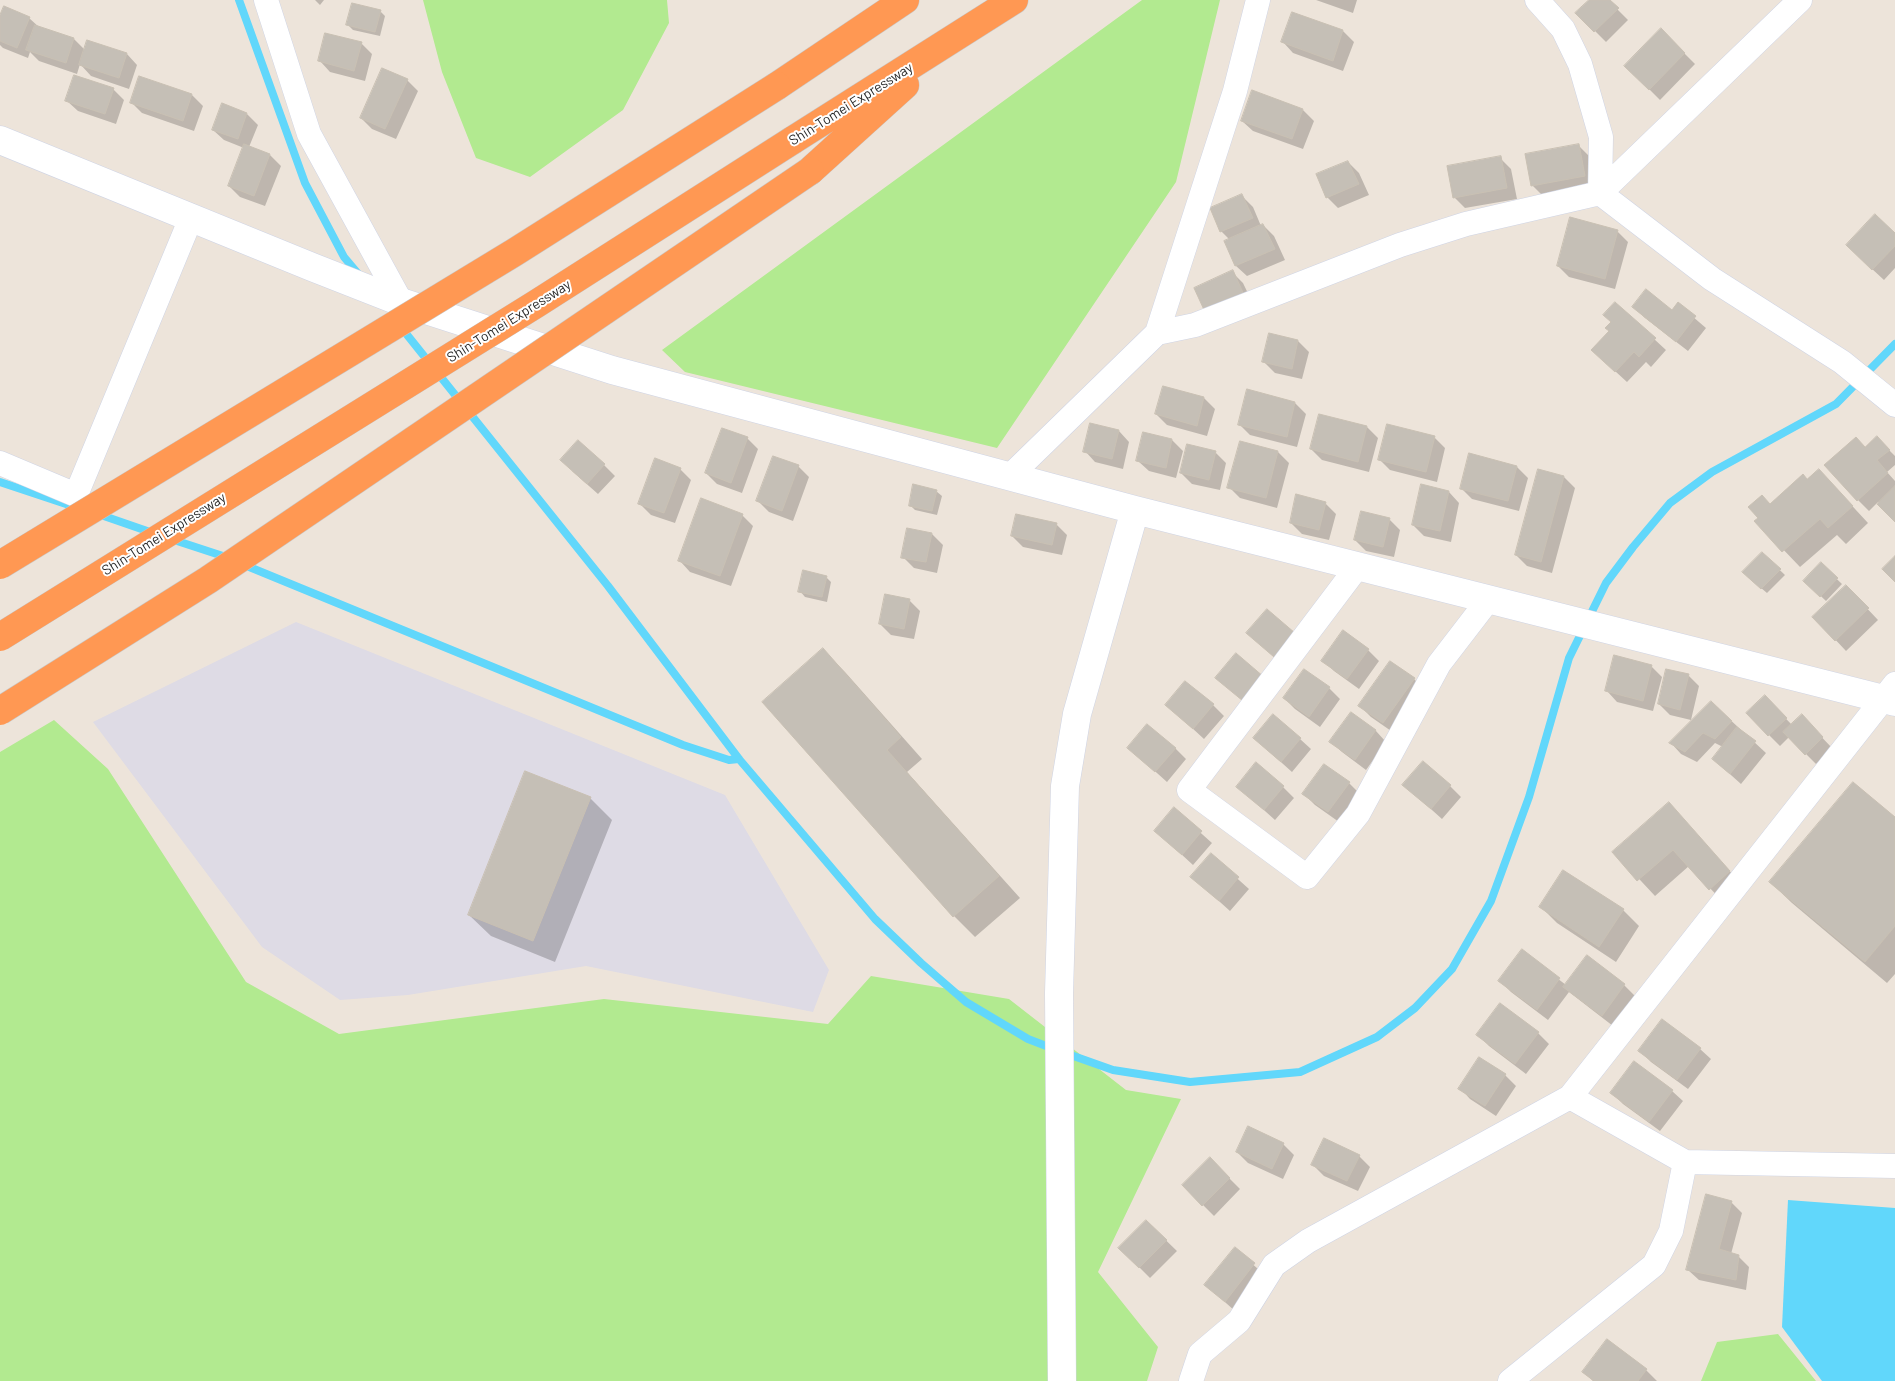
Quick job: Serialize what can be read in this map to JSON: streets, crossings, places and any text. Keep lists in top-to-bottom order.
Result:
{
  "streets": {
    "highway": ["Shin-Tomei Expressway"]
  }
}
